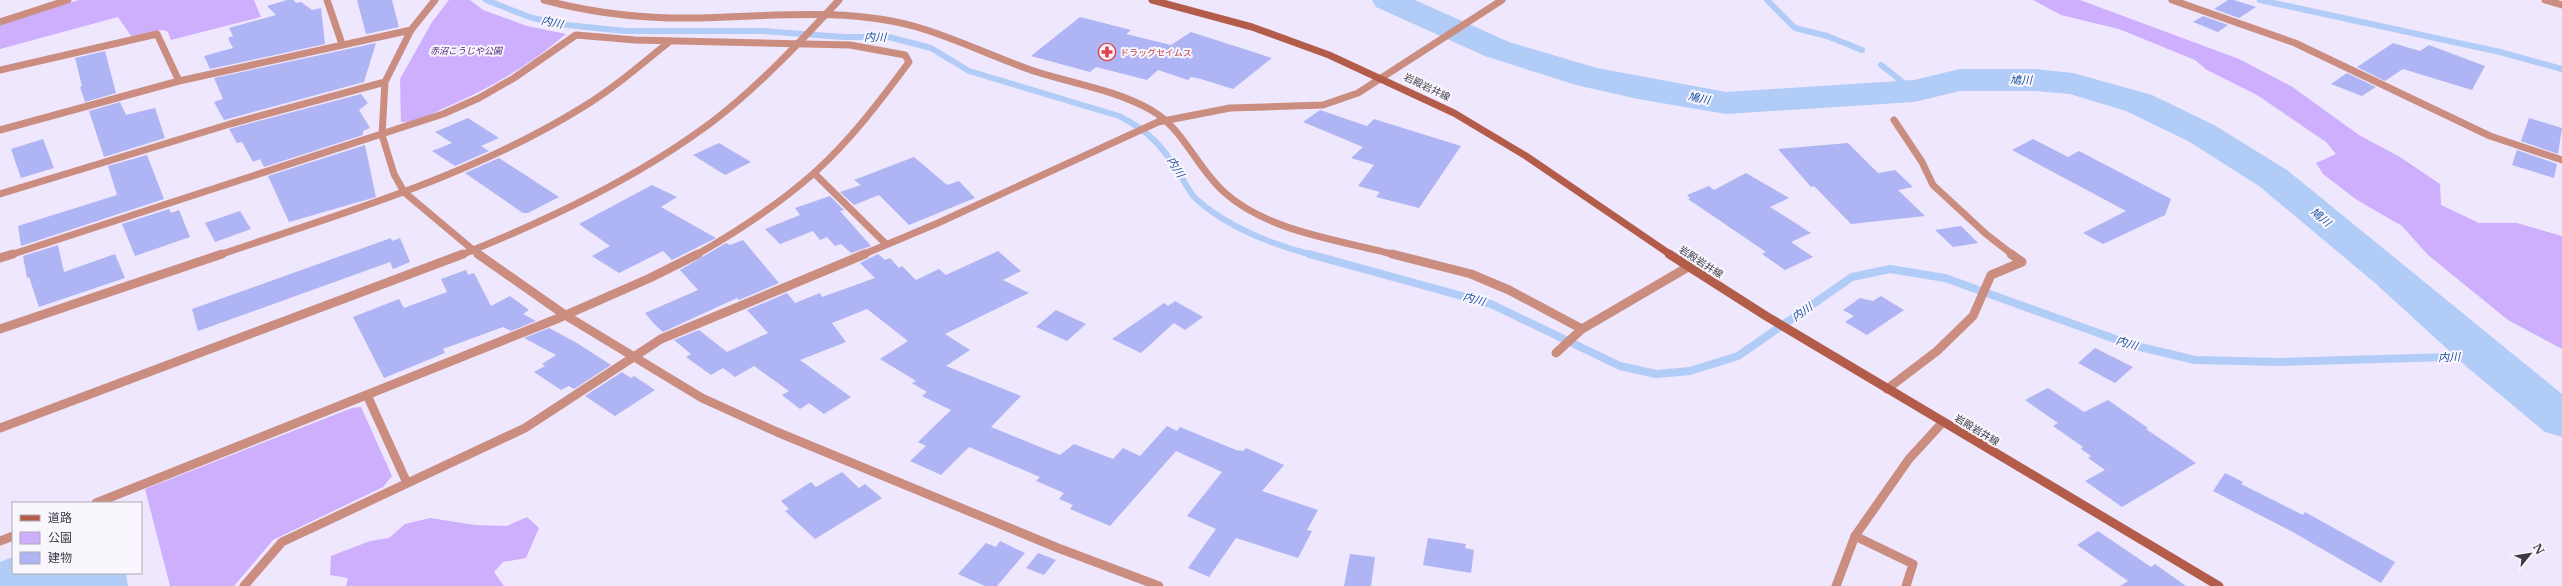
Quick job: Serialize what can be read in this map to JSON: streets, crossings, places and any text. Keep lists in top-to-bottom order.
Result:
{
  "streets": {
    "main road": ["岩殿岩井線"]
  },
  "water": ["内川", "鳩川"],
  "parks": ["赤沼こうじや公園"],
  "places": {
    "pharmacy": ["ドラッグセイムス"]
  },
  "legend": ["道路", "公園", "建物"],
  "north": "top right"
}
